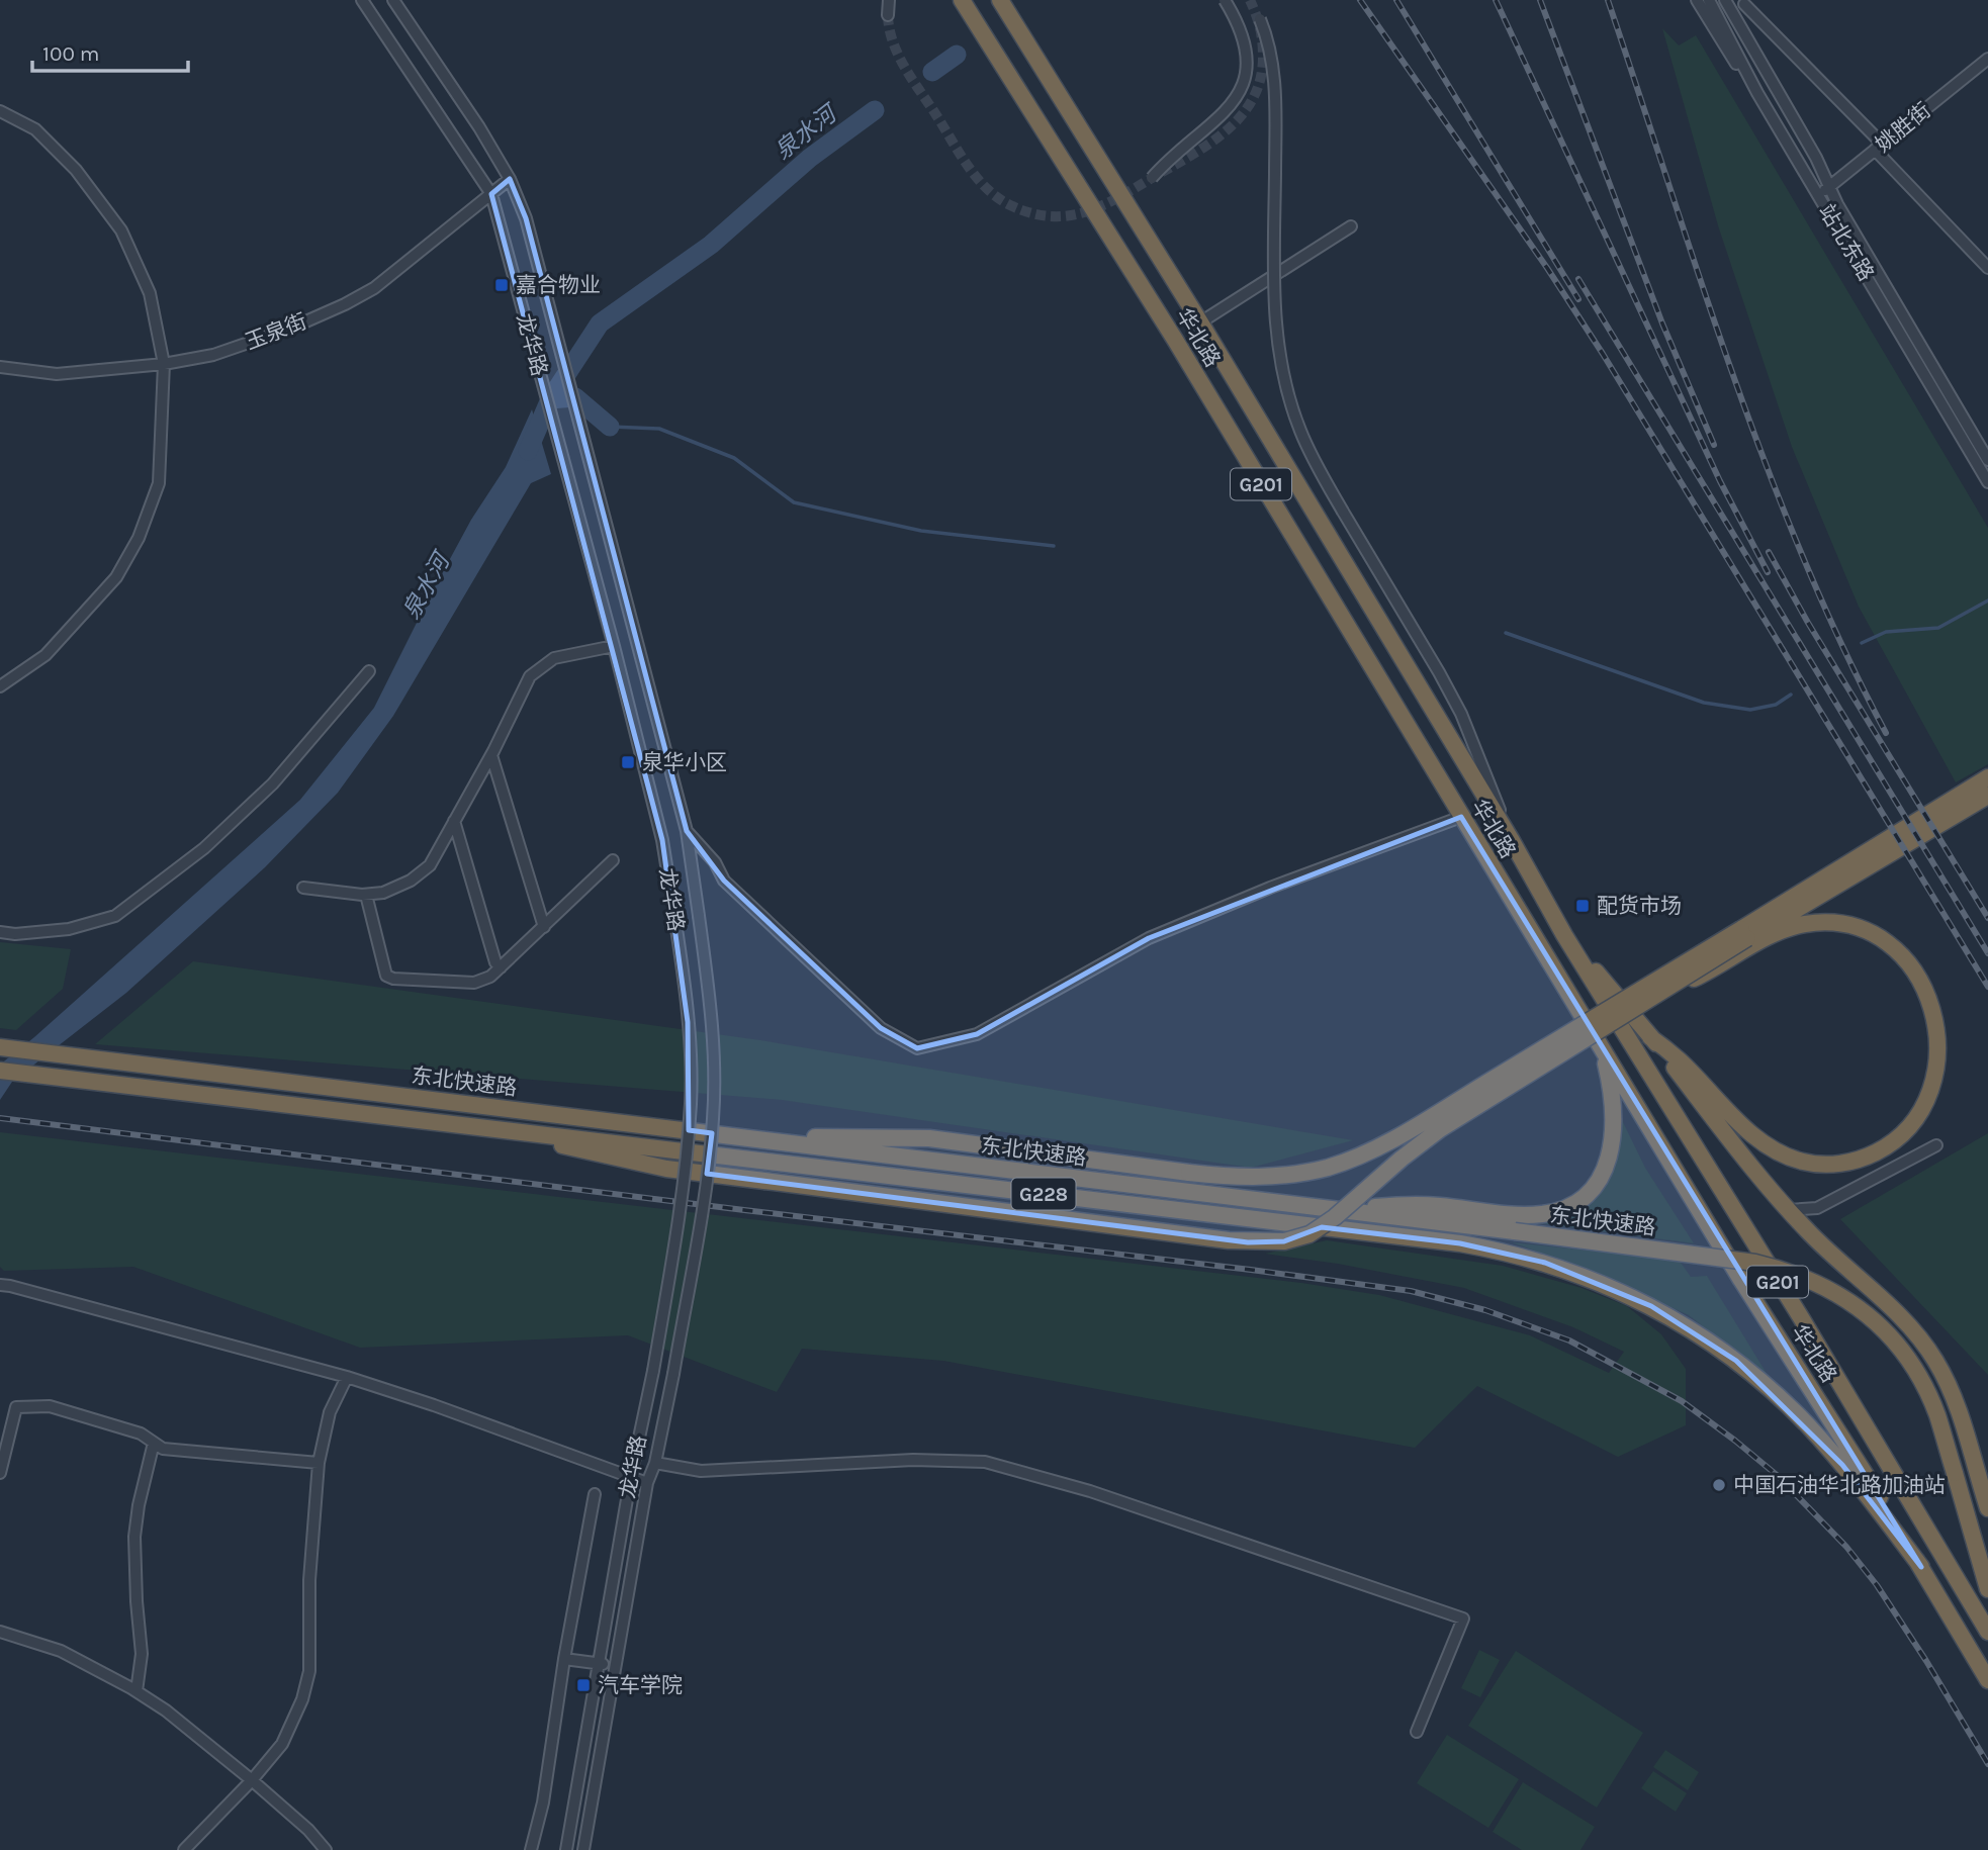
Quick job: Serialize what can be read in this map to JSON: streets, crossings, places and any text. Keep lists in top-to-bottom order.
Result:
{
  "streets": {
    "highway": [
      "华北路",
      "G201",
      "东北快速路",
      "G228"
    ],
    "street": [
      "姚胜街",
      "站北东路",
      "玉泉街",
      "龙华路"
    ]
  },
  "crossings": [
    ["姚胜街", "站北东路"],
    ["玉泉街", "龙华路"],
    ["华北路", "东北快速路"],
    ["东北快速路", "G228"]
  ],
  "water": ["泉水河"],
  "places": {
    "transit": [
      "嘉合物业",
      "泉华小区",
      "配货市场",
      "汽车学院"
    ],
    "other": ["中国石油华北路加油站"]
  },
  "scale_bar": "100 m"
}
